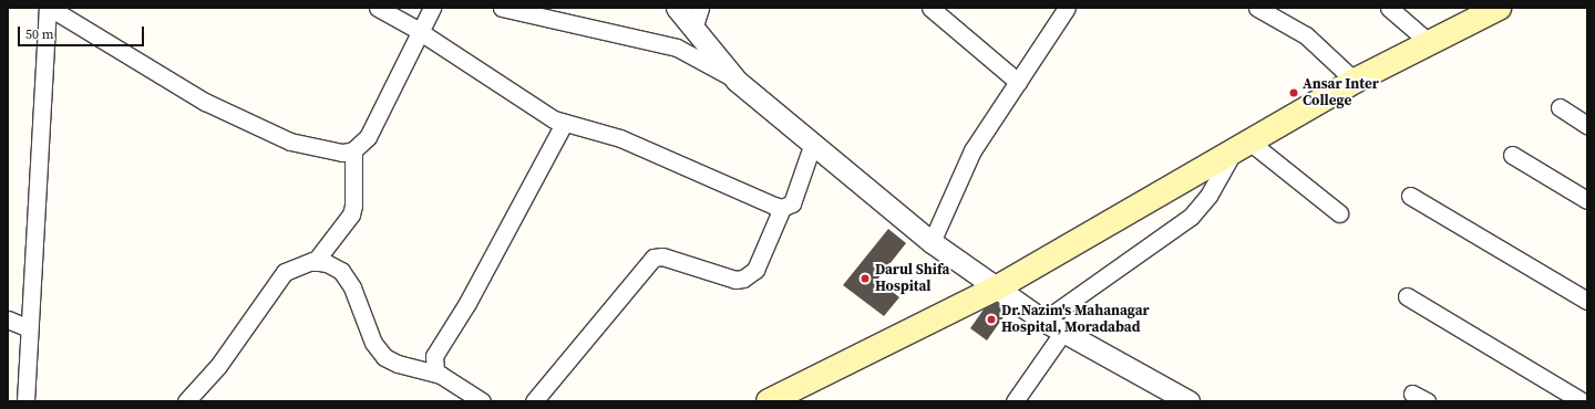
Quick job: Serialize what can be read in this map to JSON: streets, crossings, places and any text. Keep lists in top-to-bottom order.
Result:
{
  "places": ["Ansar Inter College", "Darul Shifa Hospital", "Dr.Nazim's Mahanagar Hospital, Moradabad"],
  "scale_bar": "50 m"
}
